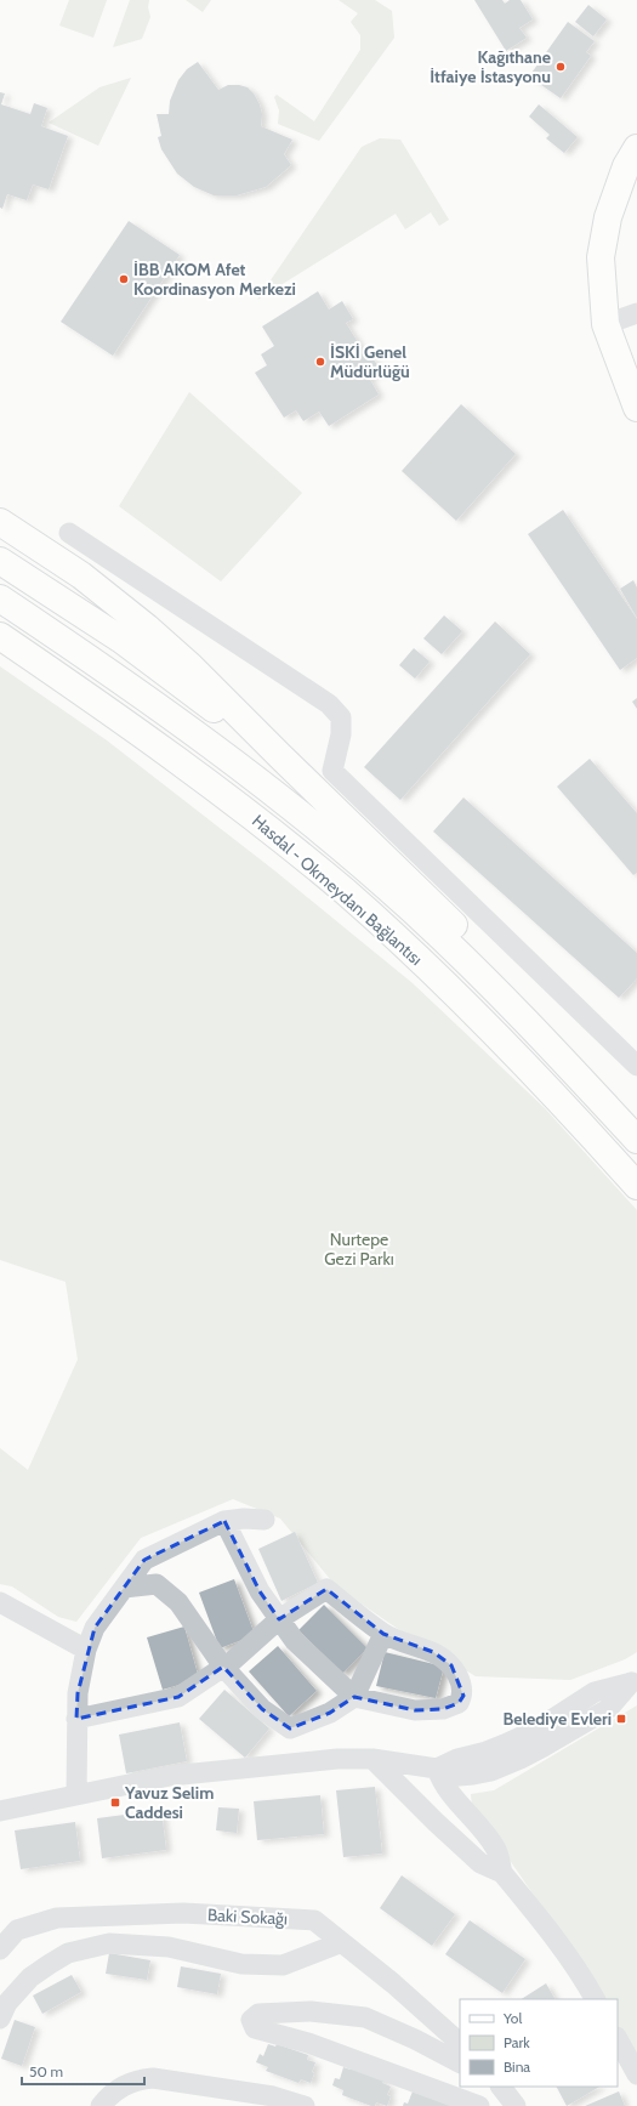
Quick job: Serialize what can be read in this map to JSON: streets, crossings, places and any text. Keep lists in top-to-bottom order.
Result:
{
  "streets": {
    "main road": ["Hasdal - Okmeydanı Bağlantısı"],
    "street": ["Baki Sokağı"]
  },
  "parks": ["Nurtepe Gezi Parkı"],
  "places": {
    "other": ["Kağıthane İtfaiye İstasyonu", "İBB AKOM Afet Koordinasyon Merkezi", "İSKİ Genel Müdürlüğü"],
    "transit": ["Belediye Evleri", "Yavuz Selim Caddesi"]
  },
  "legend": ["Yol", "Park", "Bina"],
  "scale_bar": "50 m"
}
